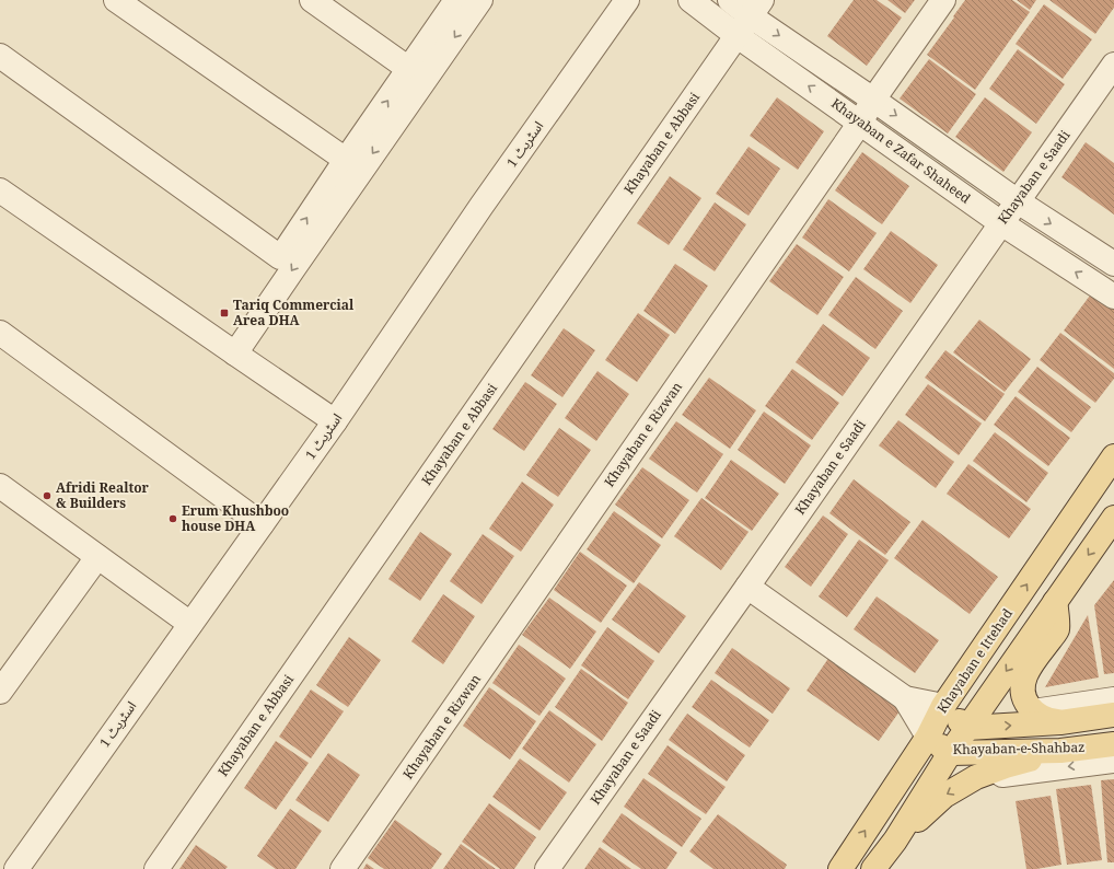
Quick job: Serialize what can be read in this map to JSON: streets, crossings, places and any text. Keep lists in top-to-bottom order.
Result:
{
  "streets": {
    "main road": ["Khayaban e Ittehad", "Khayaban-e-Shahbaz"],
    "street": [
      "Khayaban e Abbasi",
      "اسٹریٹ 1",
      "Khayaban e Zafar Shaheed",
      "Khayaban e Saadi",
      "Khayaban e Rizwan"
    ]
  },
  "crossings": [
    ["Khayaban e Abbasi", "Khayaban e Zafar Shaheed"],
    ["Khayaban e Zafar Shaheed", "Khayaban e Saadi"],
    ["Khayaban e Zafar Shaheed", "Khayaban e Rizwan"],
    ["Khayaban e Ittehad", "Khayaban-e-Shahbaz"]
  ],
  "places": {
    "transit": ["Tariq Commercial Area DHA"],
    "other": ["Afridi Realtor & Builders", "Erum Khushboo house DHA"]
  }
}
